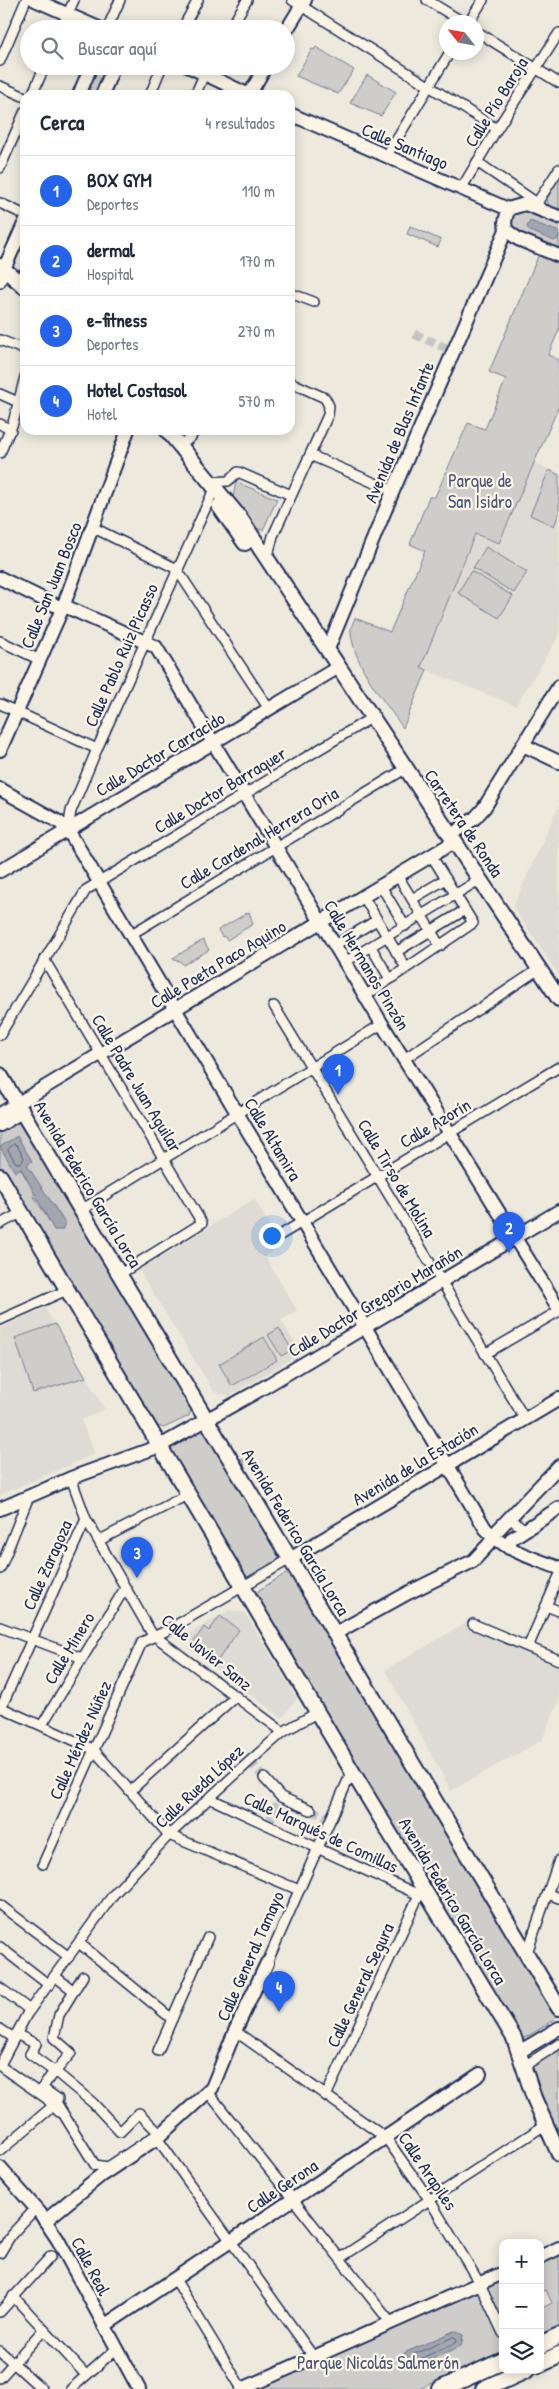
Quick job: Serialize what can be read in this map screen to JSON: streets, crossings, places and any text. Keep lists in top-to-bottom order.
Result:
{
  "streets": {
    "main road": ["Carretera de Ronda", "Avenida Federico García Lorca"],
    "street": [
      "Calle Pío Baroja",
      "Calle Santiago",
      "Avenida de Blas Infante",
      "Calle San Juan Bosco",
      "Calle Pablo Ruiz Picasso",
      "Calle Doctor Carracido",
      "Calle Doctor Barraquer",
      "Calle Cardenal Herrera Oria",
      "Calle Poeta Paco Aquino",
      "Calle Hermanos Pinzón",
      "Calle Padre Juan Aguilar",
      "Calle Azorín",
      "Calle Altamira",
      "Calle Tirso de Molina",
      "Calle Doctor Gregorio Marañón",
      "Avenida de la Estación",
      "Calle Zaragoza",
      "Calle Minero",
      "Calle Javier Sanz",
      "Calle Méndez Núñez",
      "Calle Rueda López",
      "Calle Marqués de Comillas",
      "Calle General Tamayo",
      "Calle General Segura",
      "Calle Arapiles",
      "Calle Gerona",
      "Calle Real"
    ]
  },
  "crossings": [
    ["Calle Pío Baroja", "Calle Santiago"],
    ["Calle Santiago", "Avenida de Blas Infante"],
    ["Avenida de Blas Infante", "Carretera de Ronda"],
    ["Calle San Juan Bosco", "Calle Hermanos Pinzón"],
    ["Calle Pablo Ruiz Picasso", "Calle Doctor Carracido"],
    ["Calle Pablo Ruiz Picasso", "Carretera de Ronda"],
    ["Calle Pablo Ruiz Picasso", "Calle Hermanos Pinzón"],
    ["Calle Pablo Ruiz Picasso", "Calle Altamira"],
    ["Calle Doctor Carracido", "Carretera de Ronda"],
    ["Calle Doctor Carracido", "Calle Hermanos Pinzón"],
    ["Calle Doctor Carracido", "Calle Altamira"],
    ["Calle Doctor Barraquer", "Carretera de Ronda"],
    ["Calle Doctor Barraquer", "Calle Hermanos Pinzón"],
    ["Calle Doctor Barraquer", "Calle Padre Juan Aguilar"],
    ["Calle Doctor Barraquer", "Calle Altamira"],
    ["Carretera de Ronda", "Calle Cardenal Herrera Oria"],
    ["Carretera de Ronda", "Calle Poeta Paco Aquino"],
    ["Calle Cardenal Herrera Oria", "Calle Hermanos Pinzón"],
    ["Calle Cardenal Herrera Oria", "Calle Altamira"],
    ["Calle Poeta Paco Aquino", "Calle Hermanos Pinzón"],
    ["Calle Poeta Paco Aquino", "Calle Padre Juan Aguilar"],
    ["Calle Poeta Paco Aquino", "Calle Altamira"],
    ["Calle Poeta Paco Aquino", "Avenida Federico García Lorca"],
    ["Calle Hermanos Pinzón", "Calle Azorín"],
    ["Calle Hermanos Pinzón", "Calle Doctor Gregorio Marañón"],
    ["Calle Padre Juan Aguilar", "Avenida Federico García Lorca"],
    ["Calle Azorín", "Calle Altamira"],
    ["Calle Azorín", "Calle Tirso de Molina"],
    ["Calle Altamira", "Calle Doctor Gregorio Marañón"],
    ["Calle Altamira", "Avenida de la Estación"],
    ["Calle Tirso de Molina", "Calle Doctor Gregorio Marañón"],
    ["Calle Tirso de Molina", "Avenida de la Estación"],
    ["Avenida Federico García Lorca", "Calle Doctor Gregorio Marañón"],
    ["Avenida Federico García Lorca", "Avenida de la Estación"],
    ["Avenida Federico García Lorca", "Calle Méndez Núñez"],
    ["Avenida Federico García Lorca", "Calle Rueda López"],
    ["Avenida Federico García Lorca", "Calle Marqués de Comillas"],
    ["Avenida Federico García Lorca", "Calle General Tamayo"],
    ["Avenida Federico García Lorca", "Calle General Segura"],
    ["Calle Doctor Gregorio Marañón", "Calle Javier Sanz"],
    ["Avenida de la Estación", "Calle Méndez Núñez"],
    ["Calle Zaragoza", "Calle Javier Sanz"],
    ["Calle Minero", "Calle Javier Sanz"],
    ["Calle Javier Sanz", "Calle Méndez Núñez"],
    ["Calle Javier Sanz", "Calle Rueda López"],
    ["Calle Rueda López", "Calle Marqués de Comillas"],
    ["Calle Marqués de Comillas", "Calle General Tamayo"],
    ["Calle Marqués de Comillas", "Calle General Segura"],
    ["Calle General Tamayo", "Calle Arapiles"],
    ["Calle General Tamayo", "Calle Real"],
    ["Calle General Segura", "Calle Arapiles"],
    ["Calle Arapiles", "Calle Gerona"],
    ["Calle Gerona", "Calle Real"]
  ],
  "parks": ["Parque de San Isidro", "Parque Nicolás Salmerón"],
  "north": "top left",
  "page": {
    "search": "Buscar aquí",
    "heading": ["Cerca", "4 resultados"],
    "list": [
      {
        "mark": "1",
        "name": "BOX GYM",
        "note": "Deportes",
        "value": "110 m"
      },
      {
        "mark": "2",
        "name": "dermal",
        "note": "Hospital",
        "value": "170 m"
      },
      {
        "mark": "3",
        "name": "e-fitness",
        "note": "Deportes",
        "value": "270 m"
      },
      {
        "mark": "4",
        "name": "Hotel Costasol",
        "note": "Hotel",
        "value": "570 m"
      }
    ],
    "pins": [
      "1",
      "2",
      "3",
      "4"
    ],
    "map_buttons": ["+", "−"]
  }
}
